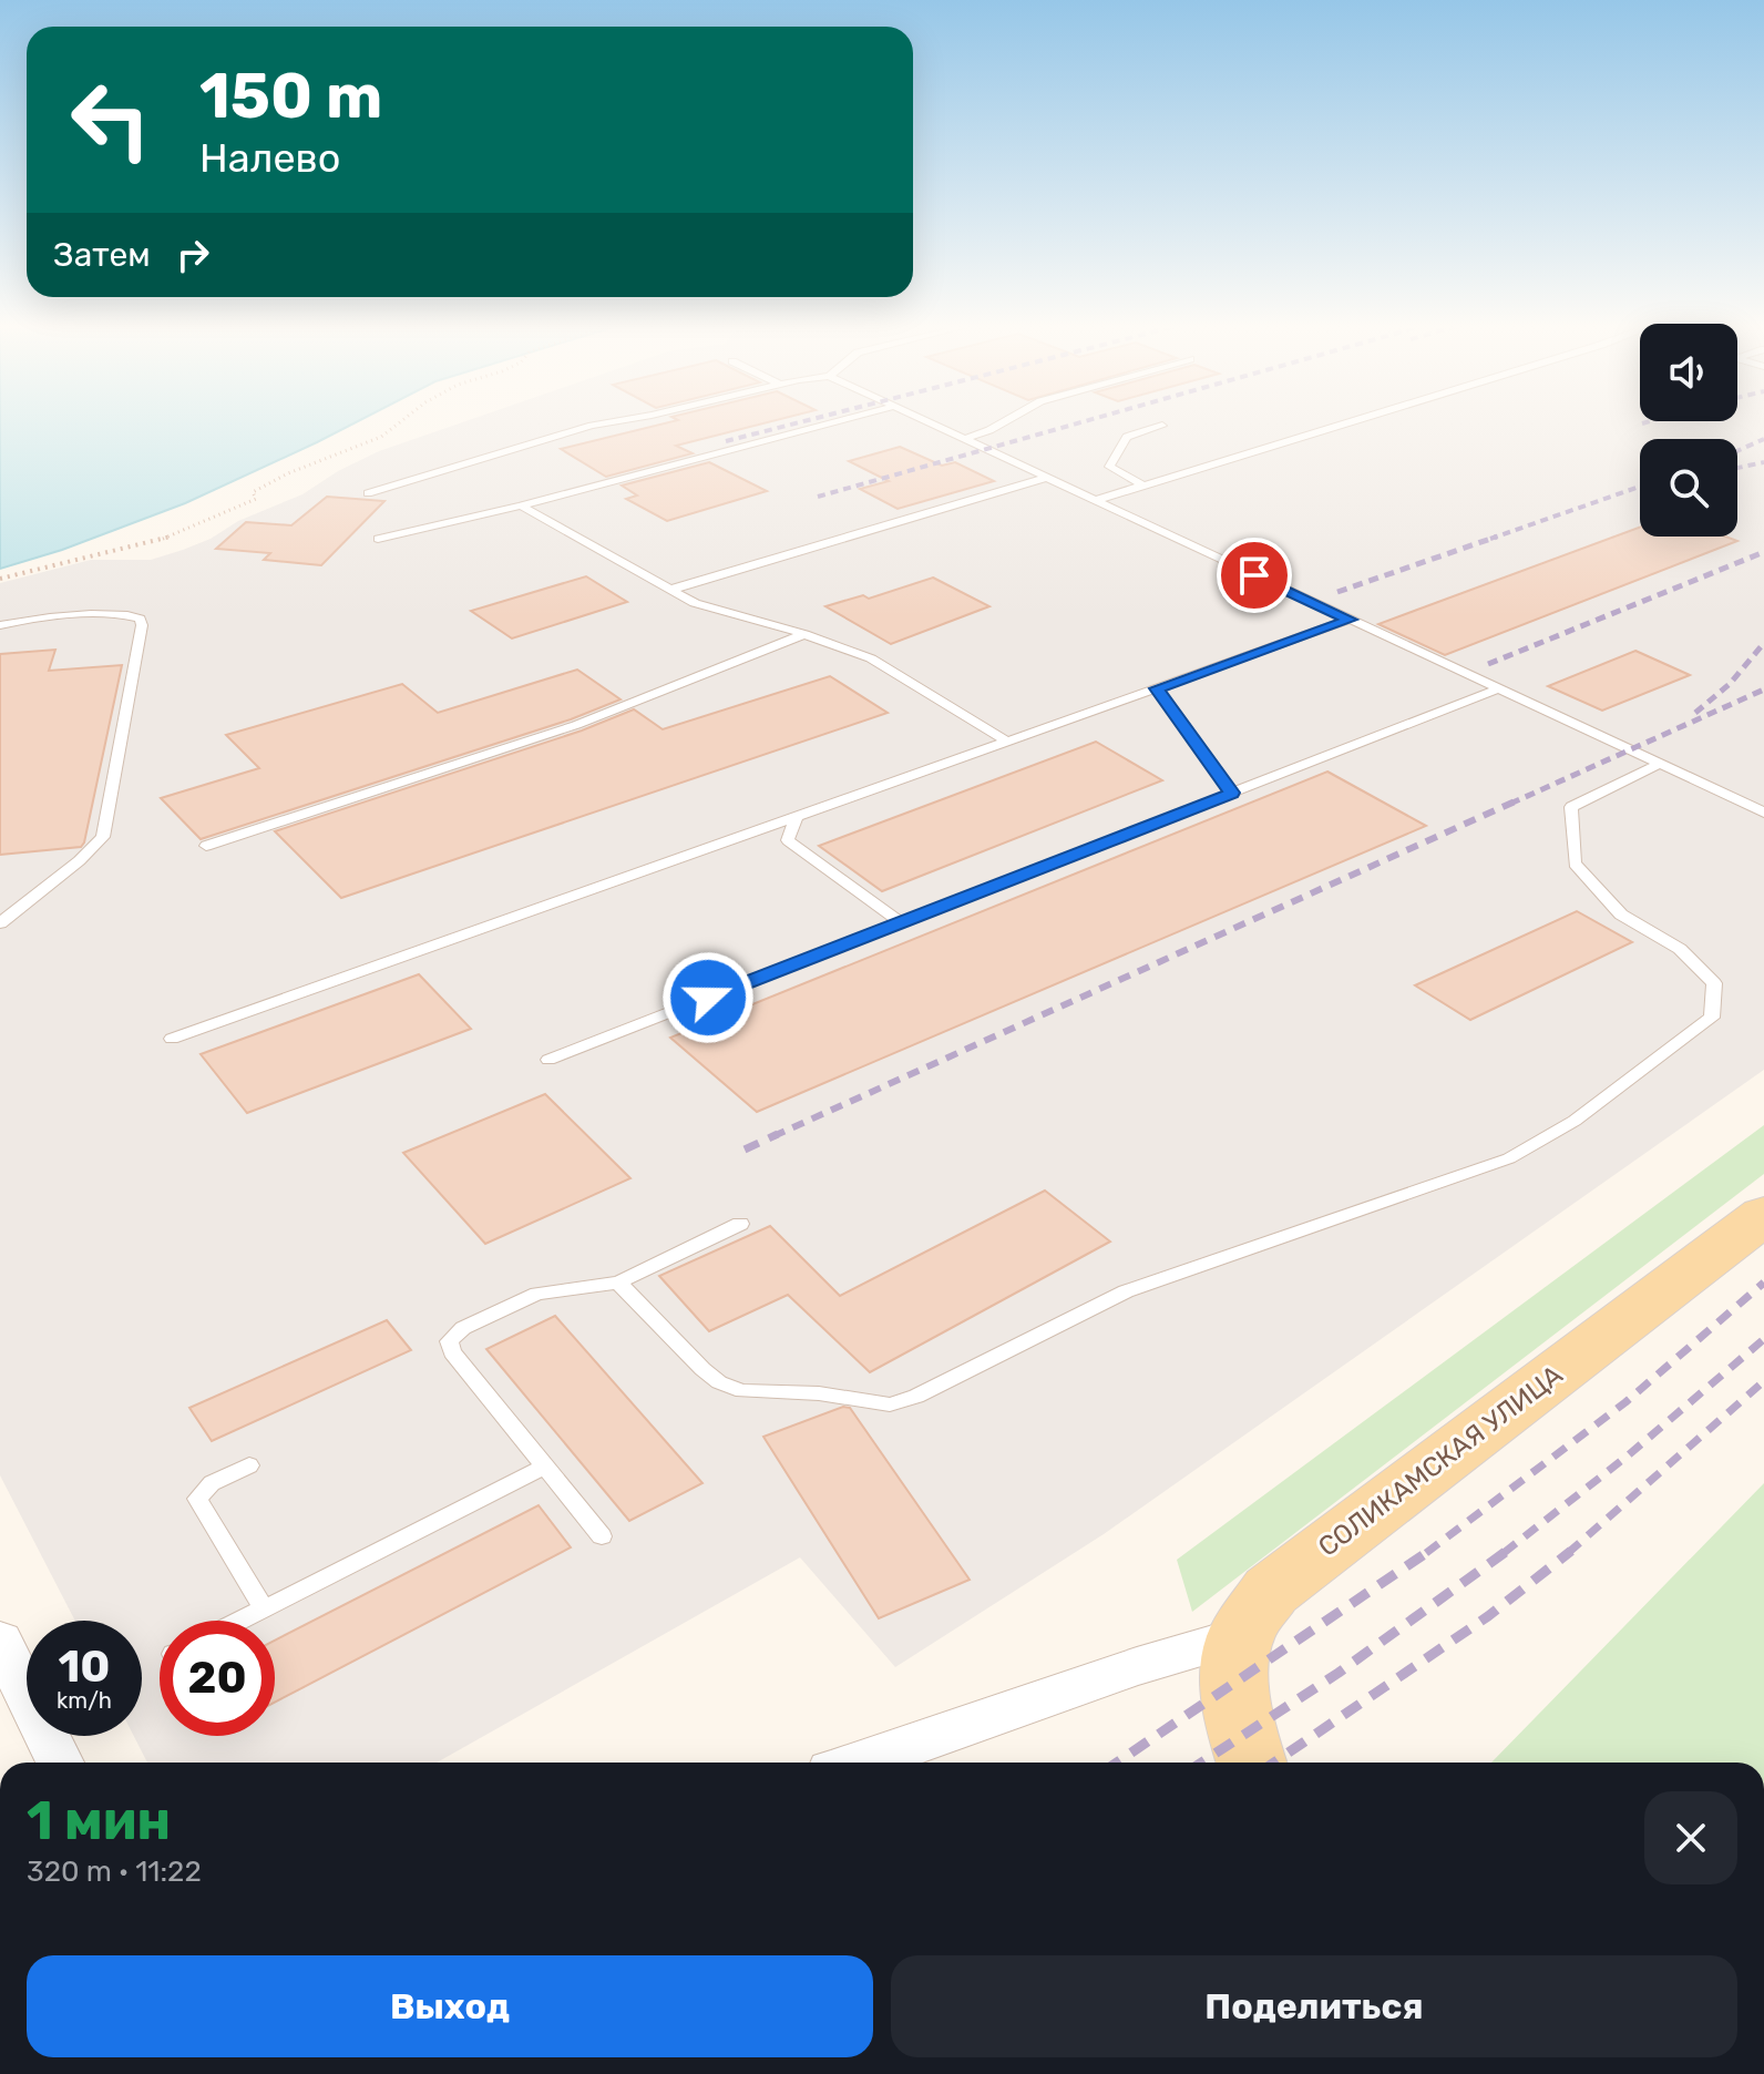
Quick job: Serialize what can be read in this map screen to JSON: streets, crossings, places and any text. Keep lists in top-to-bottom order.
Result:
{
  "streets": {
    "main road": ["СОЛИКАМСКАЯ УЛИЦА"]
  },
  "page": {
    "turn": ["150 m", "Налево"],
    "then": "Затем",
    "speed": "10 km/h",
    "limit": "20",
    "heading": ["1 мин", "320 m · 11:22"],
    "buttons": ["Выход", "Поделиться"]
  }
}
